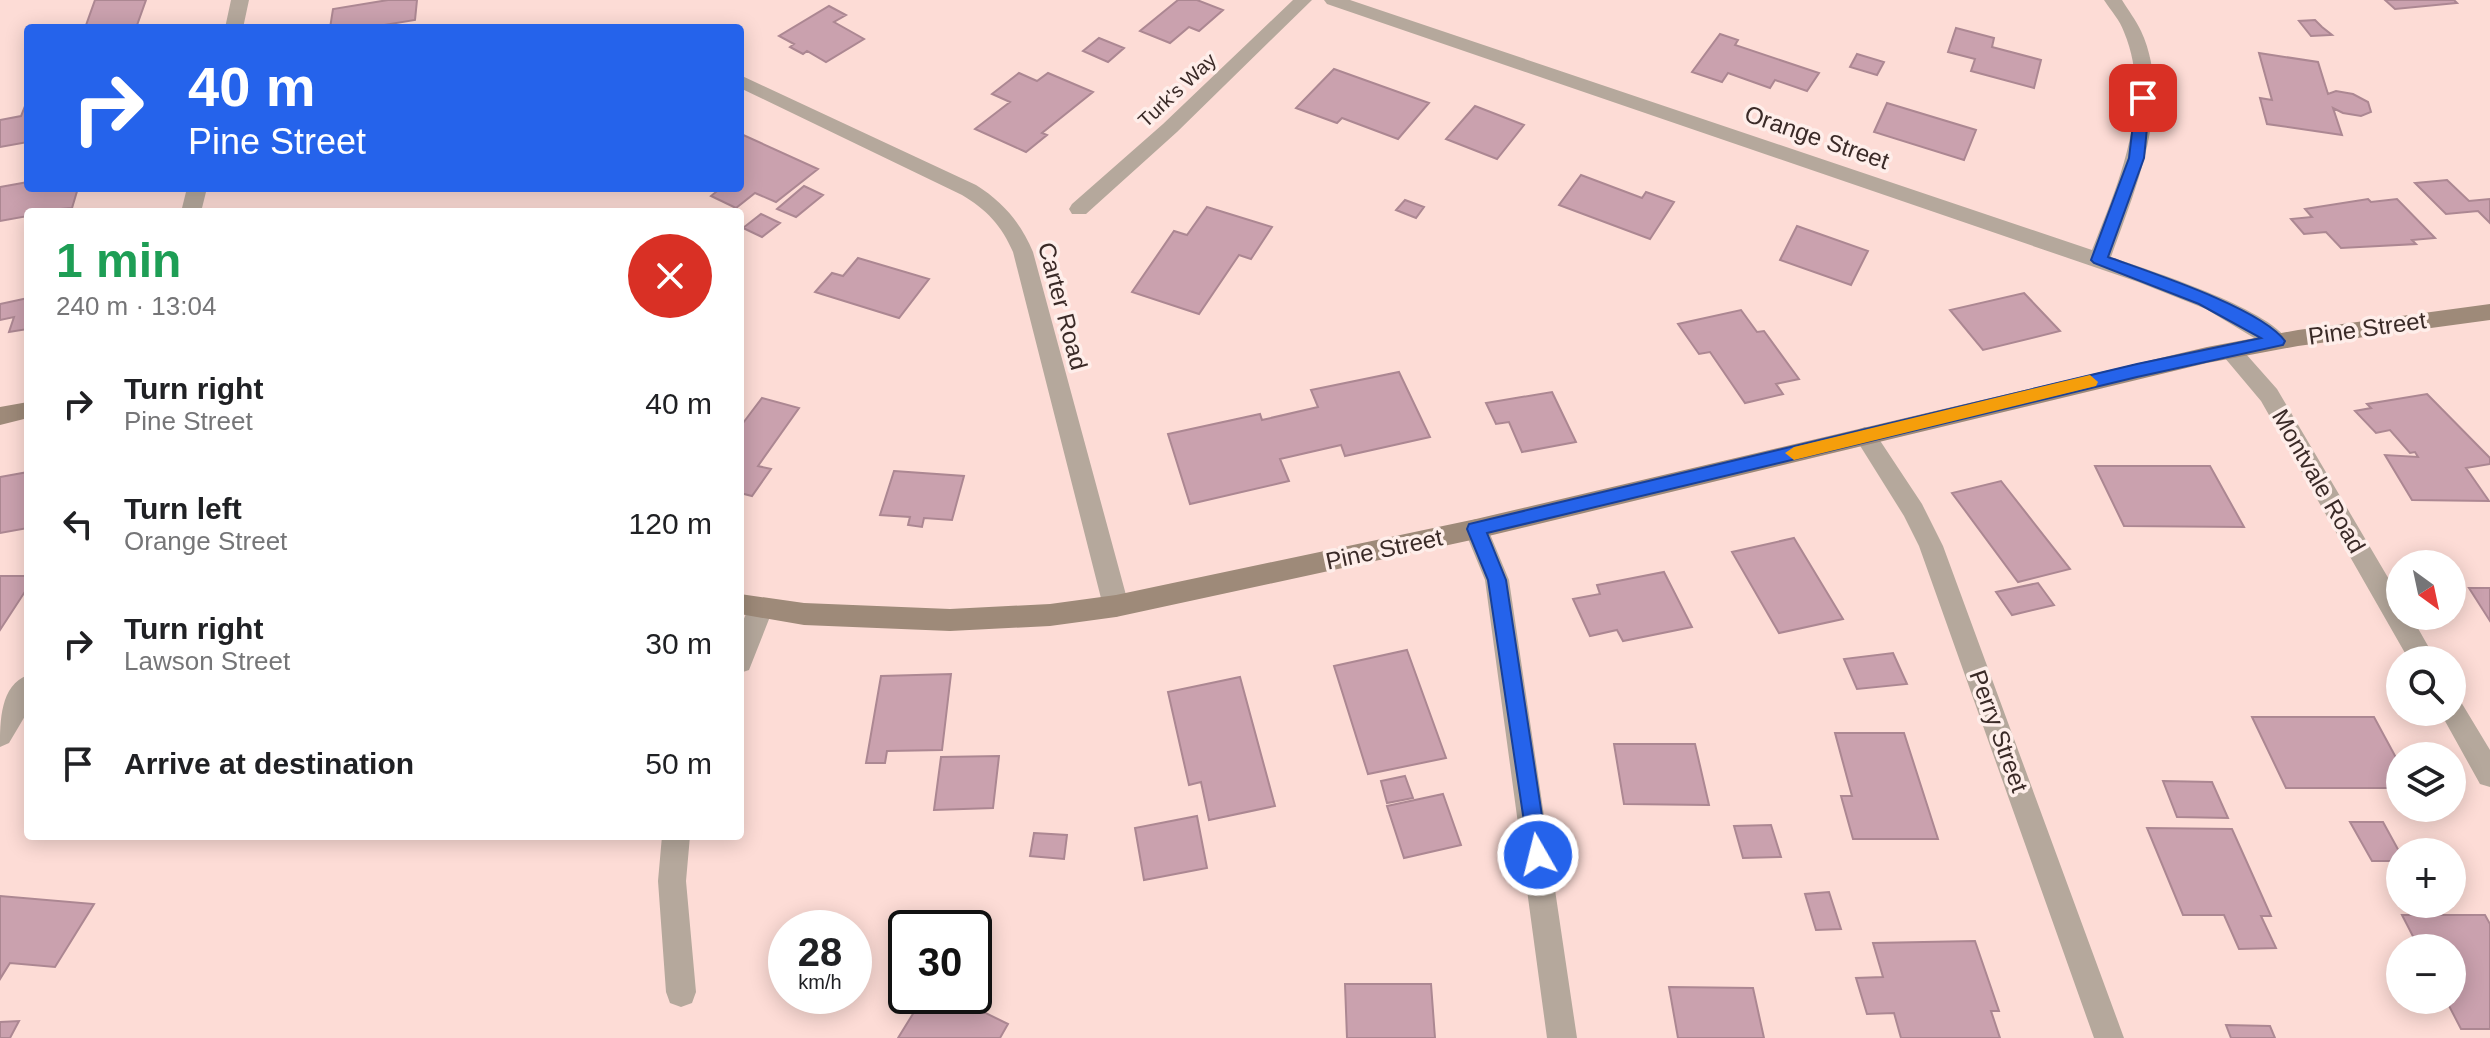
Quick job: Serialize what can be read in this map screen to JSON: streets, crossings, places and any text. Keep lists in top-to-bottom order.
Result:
{
  "streets": {
    "street": [
      "Turk's Way",
      "Orange Street",
      "Carter Road",
      "Pine Street",
      "Montvale Road",
      "Perry Street"
    ]
  },
  "crossings": [
    ["Orange Street", "Pine Street"],
    ["Carter Road", "Pine Street"],
    ["Pine Street", "Montvale Road"],
    ["Pine Street", "Perry Street"]
  ],
  "north": "bottom right",
  "page": {
    "turn": ["40 m", "Pine Street"],
    "heading": ["1 min", "240 m · 13:04"],
    "list": [
      {
        "name": "Turn right",
        "note": "Pine Street",
        "value": "40 m"
      },
      {
        "name": "Turn left",
        "note": "Orange Street",
        "value": "120 m"
      },
      {
        "name": "Turn right",
        "note": "Lawson Street",
        "value": "30 m"
      },
      {
        "name": "Arrive at destination",
        "value": "50 m"
      }
    ],
    "map_buttons": ["+", "−"],
    "speed": "28 km/h",
    "limit": "30"
  }
}
